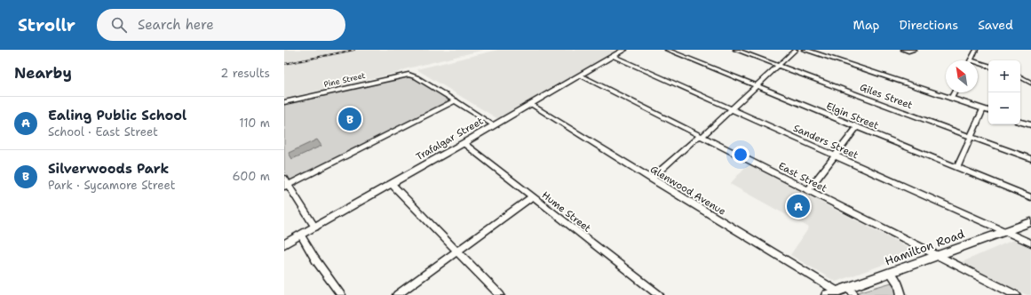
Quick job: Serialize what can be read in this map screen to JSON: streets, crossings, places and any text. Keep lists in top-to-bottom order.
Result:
{
  "streets": {
    "main road": ["Trafalgar Street", "Hamilton Road"],
    "street": [
      "Pine Street",
      "Giles Street",
      "Elgin Street",
      "Sanders Street",
      "East Street",
      "Glenwood Avenue",
      "Hume Street"
    ]
  },
  "crossings": [
    ["Trafalgar Street", "Sanders Street"],
    ["Trafalgar Street", "East Street"],
    ["Trafalgar Street", "Glenwood Avenue"],
    ["Trafalgar Street", "Hume Street"],
    ["Sanders Street", "Hamilton Road"],
    ["East Street", "Hamilton Road"],
    ["Glenwood Avenue", "Hamilton Road"]
  ],
  "north": "top left",
  "page": {
    "header": "Strollr",
    "search": "Search here",
    "nav": ["Map", "Directions", "Saved"],
    "heading": ["Nearby", "2 results"],
    "map_buttons": ["+", "−"],
    "list": [
      {
        "mark": "A",
        "name": "Ealing Public School",
        "note": "School · East Street",
        "value": "110 m"
      },
      {
        "mark": "B",
        "name": "Silverwoods Park",
        "note": "Park · Sycamore Street",
        "value": "600 m"
      }
    ],
    "pins": ["B", "A"]
  }
}
